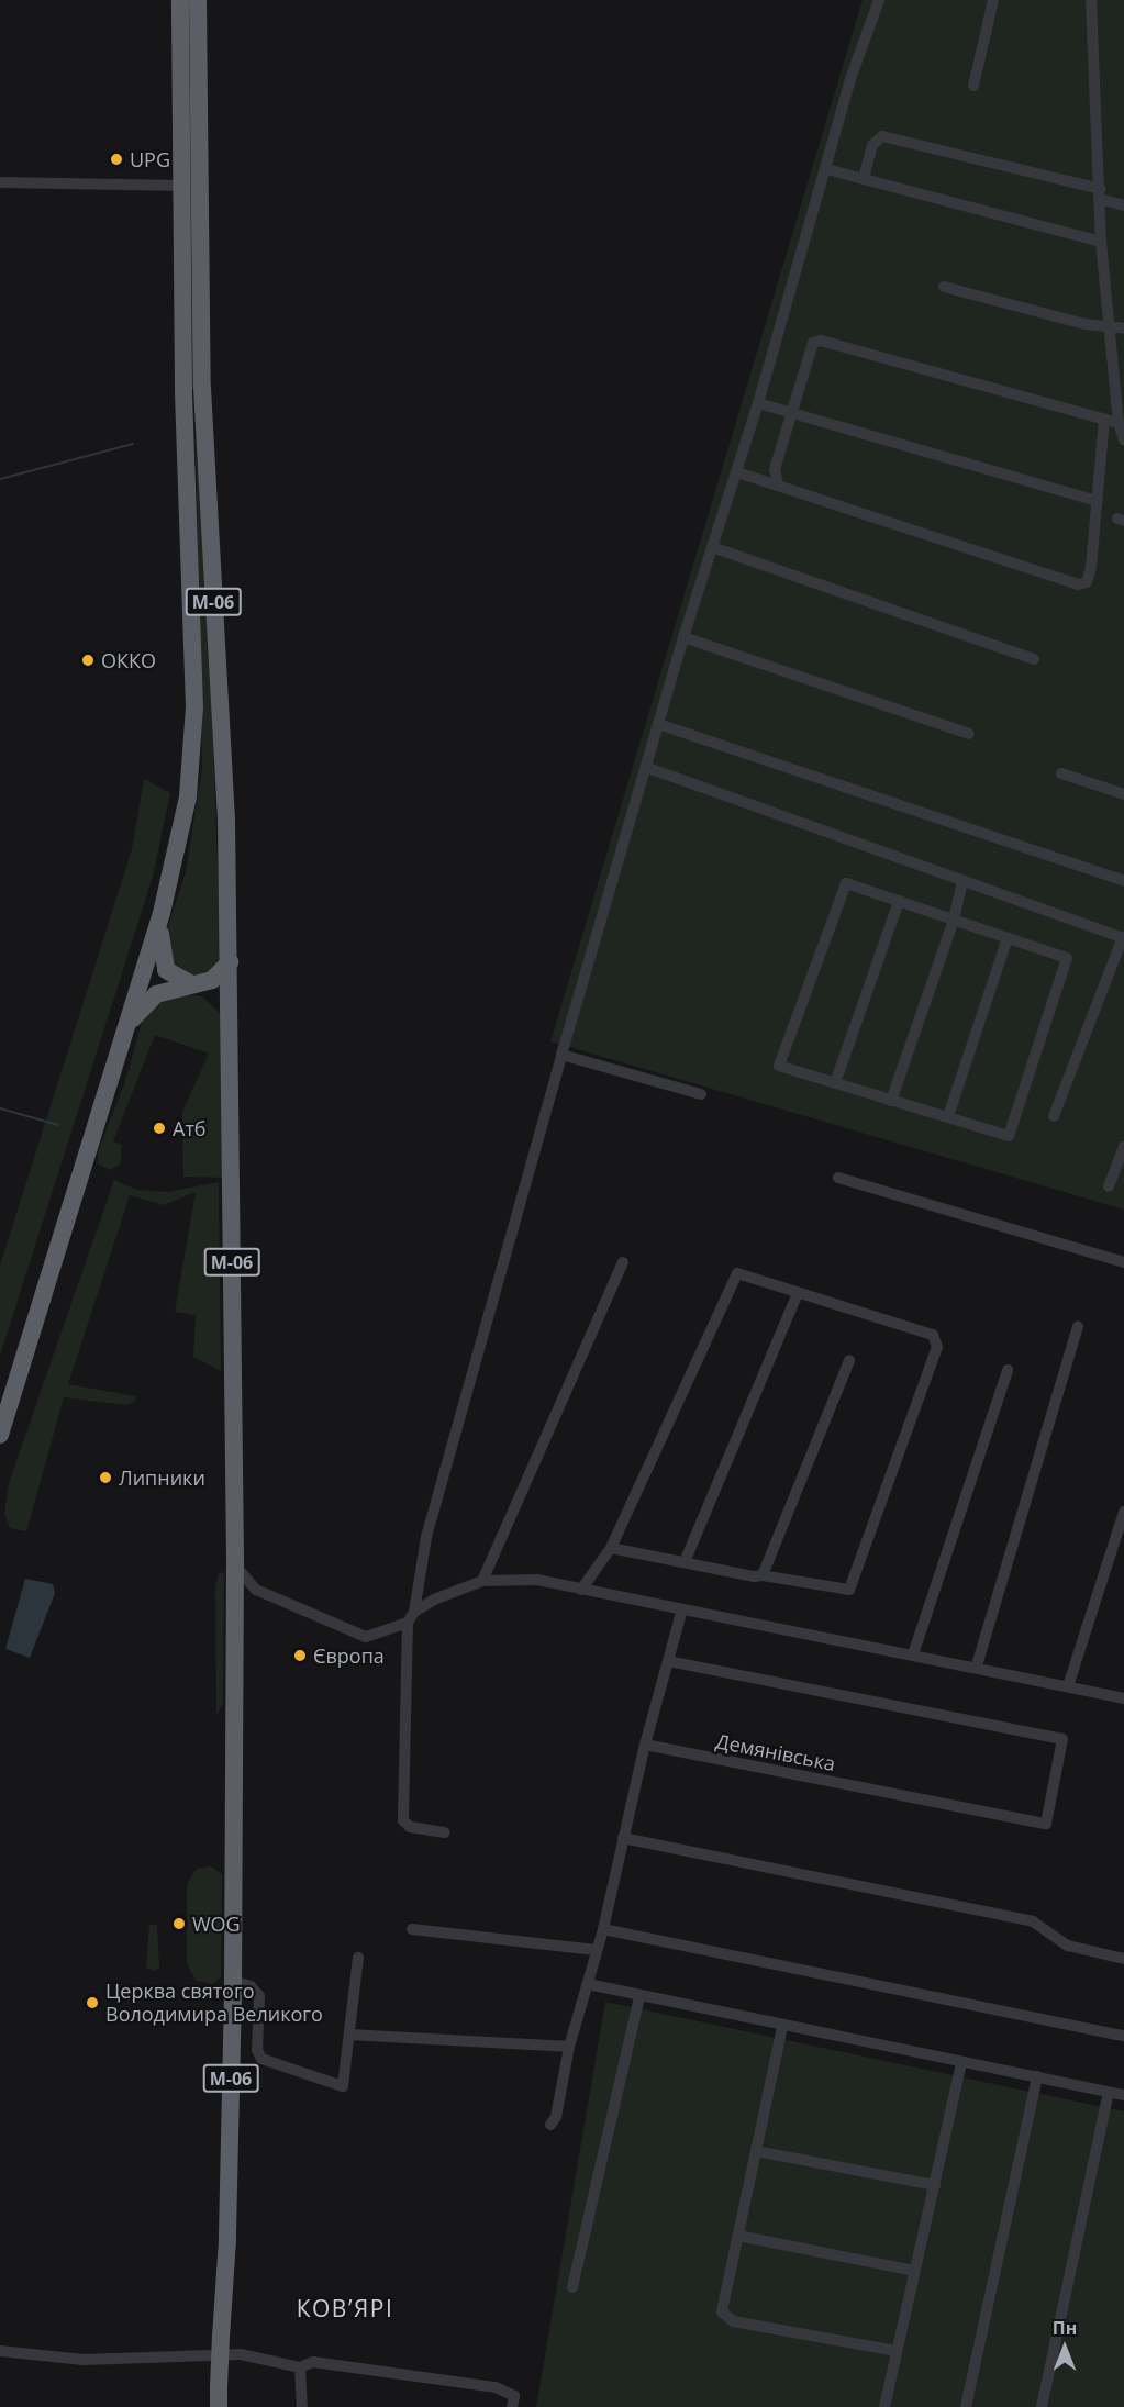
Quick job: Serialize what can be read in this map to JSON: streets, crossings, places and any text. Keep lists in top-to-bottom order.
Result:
{
  "streets": {
    "highway": ["М-06"],
    "street": ["Демянівська"]
  },
  "districts": ["КОВ’ЯРІ"],
  "places": [
    "UPG",
    "ОККО",
    "Атб",
    "Липники",
    "Європа",
    "WOG",
    "Церква святого Володимира Великого"
  ],
  "north": "top"
}
